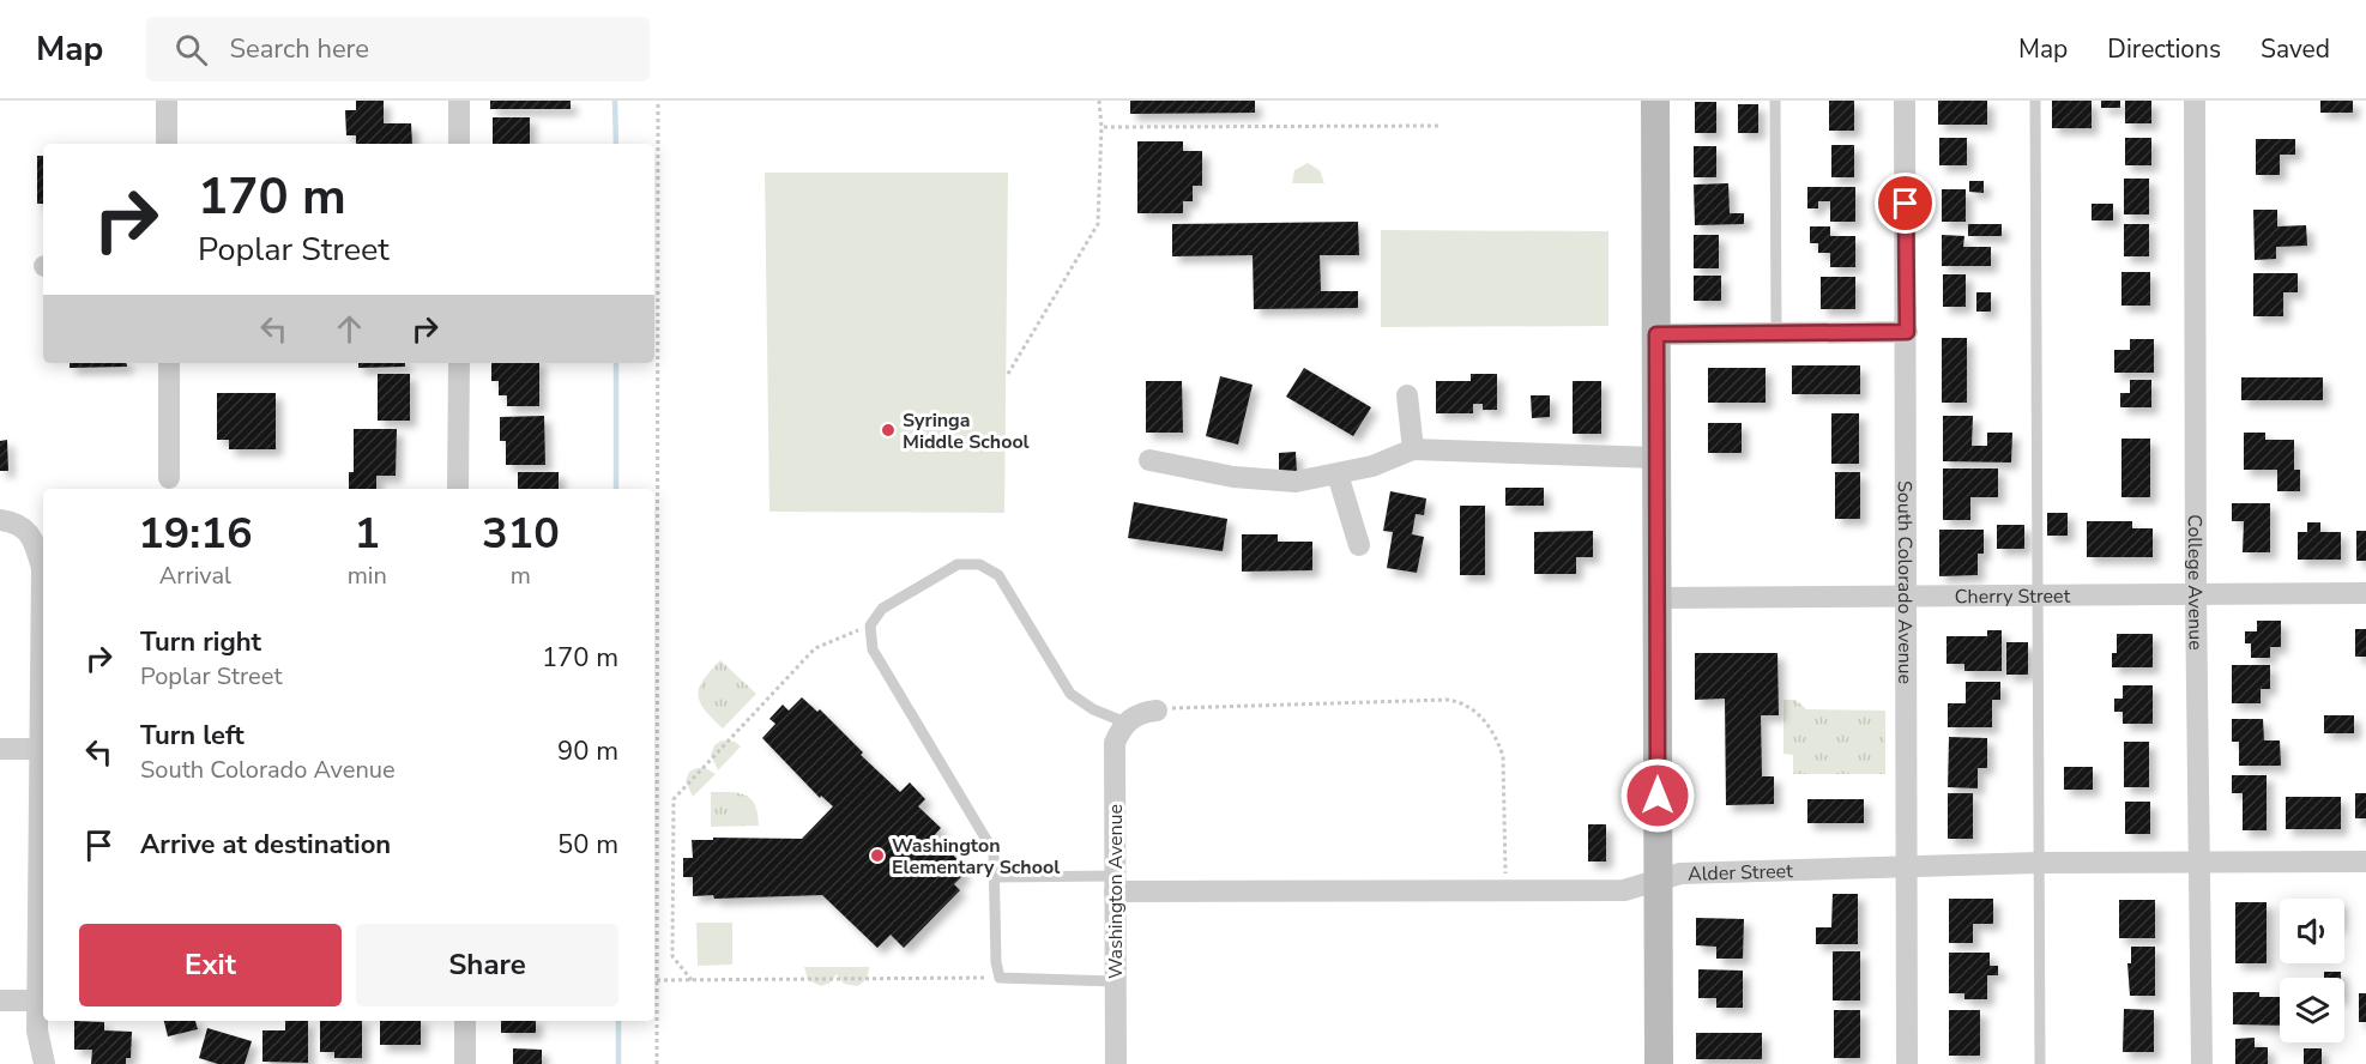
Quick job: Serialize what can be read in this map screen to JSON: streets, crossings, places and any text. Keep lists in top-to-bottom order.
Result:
{
  "streets": {
    "street": [
      "South Colorado Avenue",
      "College Avenue",
      "Cherry Street",
      "Alder Street",
      "Washington Avenue"
    ]
  },
  "crossings": [
    ["South Colorado Avenue", "Cherry Street"],
    ["South Colorado Avenue", "Alder Street"],
    ["College Avenue", "Cherry Street"],
    ["College Avenue", "Alder Street"],
    ["Alder Street", "Washington Avenue"]
  ],
  "places": ["Syringa Middle School", "Washington Elementary School"],
  "page": {
    "header": "Map",
    "search": "Search here",
    "nav": ["Map", "Directions", "Saved"],
    "turn": ["170 m", "Poplar Street"],
    "eta": [
      "19:16",
      "Arrival",
      "1",
      "min",
      "310",
      "m"
    ],
    "list": [
      {
        "name": "Turn right",
        "note": "Poplar Street",
        "value": "170 m"
      },
      {
        "name": "Turn left",
        "note": "South Colorado Avenue",
        "value": "90 m"
      },
      {
        "name": "Arrive at destination",
        "value": "50 m"
      }
    ],
    "buttons": ["Exit", "Share"]
  }
}
